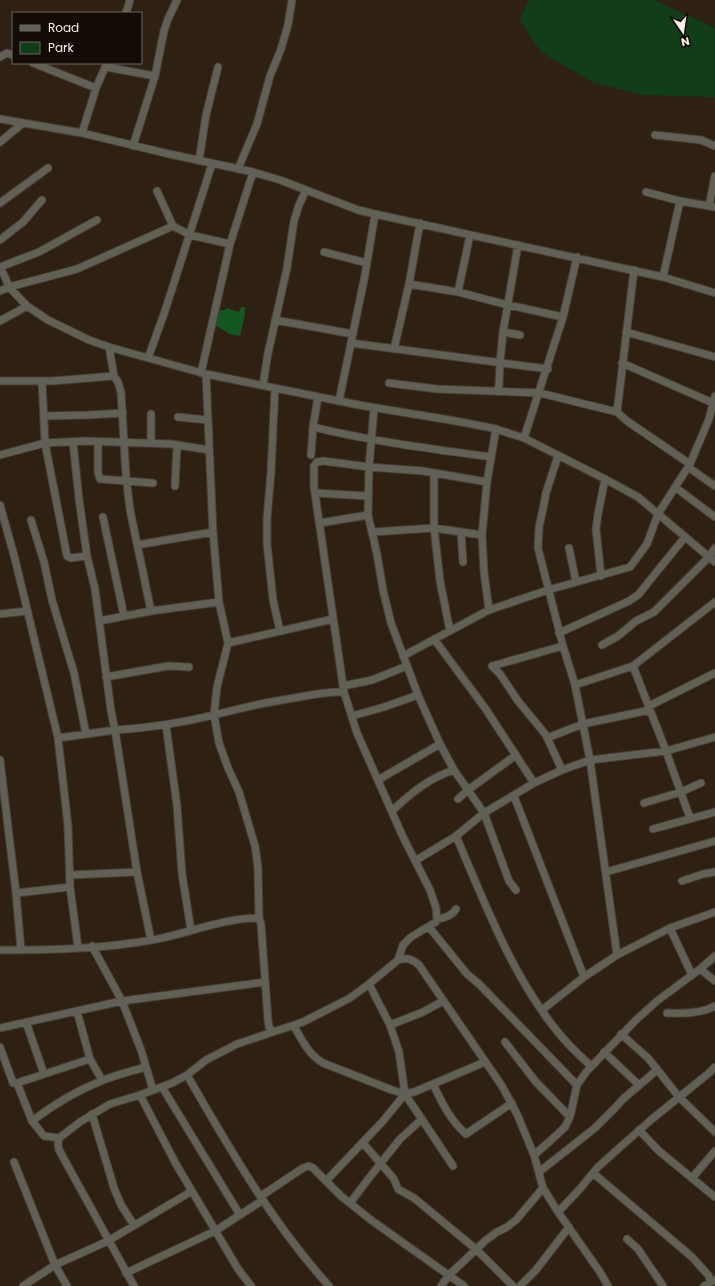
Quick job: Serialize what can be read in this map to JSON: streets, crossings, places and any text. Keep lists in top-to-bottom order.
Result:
{
  "legend": ["Road", "Park"],
  "north": "bottom"
}
